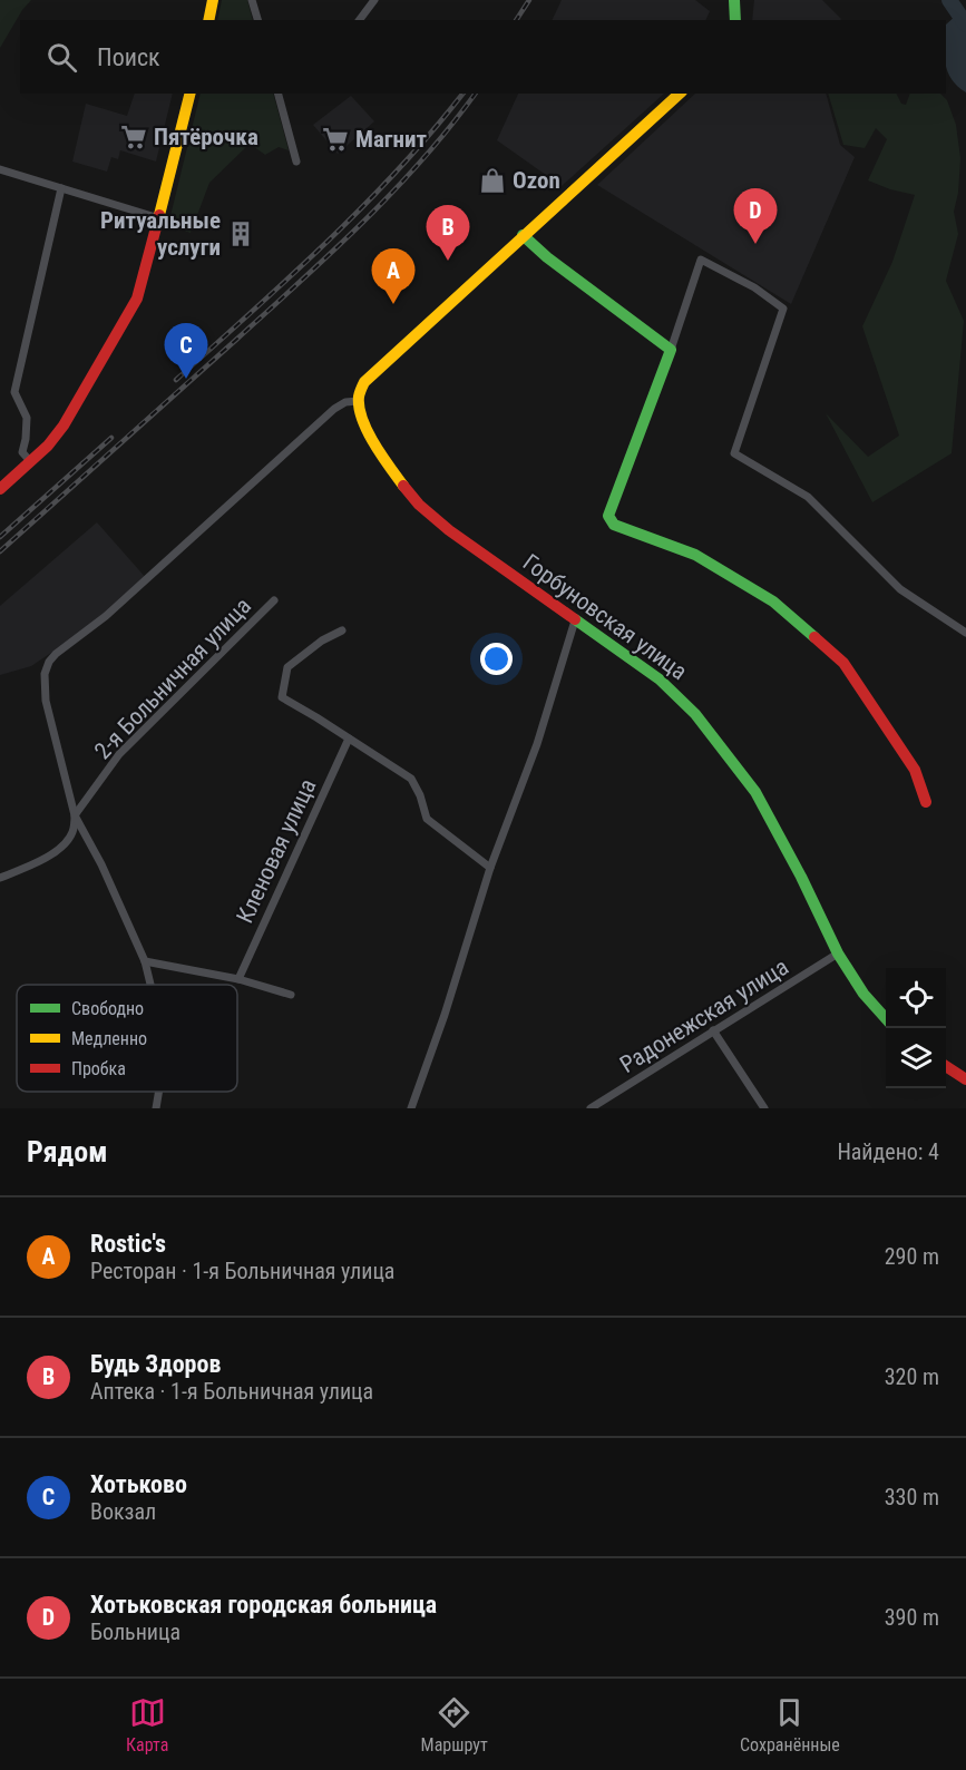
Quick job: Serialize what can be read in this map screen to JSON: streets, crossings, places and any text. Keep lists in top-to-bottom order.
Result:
{
  "streets": {
    "main road": ["Горбуновская улица"],
    "street": ["2-я Больничная улица", "Кленовая улица", "Радонежская улица"]
  },
  "crossings": [
    ["Горбуновская улица", "Радонежская улица"]
  ],
  "places": {
    "supermarket": ["Пятёрочка", "Магнит"],
    "shop": ["Ozon"],
    "building": ["Ритуальные услуги"]
  },
  "legend": ["Свободно", "Медленно", "Пробка"],
  "page": {
    "search": "Поиск",
    "pins": [
      "D",
      "B",
      "A",
      "C"
    ],
    "heading": ["Рядом", "Найдено: 4"],
    "list": [
      {
        "mark": "A",
        "name": "Rostic's",
        "note": "Ресторан · 1-я Больничная улица",
        "value": "290 m"
      },
      {
        "mark": "B",
        "name": "Будь Здоров",
        "note": "Аптека · 1-я Больничная улица",
        "value": "320 m"
      },
      {
        "mark": "C",
        "name": "Хотьково",
        "note": "Вокзал",
        "value": "330 m"
      },
      {
        "mark": "D",
        "name": "Хотьковская городская больница",
        "note": "Больница",
        "value": "390 m"
      }
    ],
    "nav": ["Карта", "Маршрут", "Сохранённые"]
  }
}
